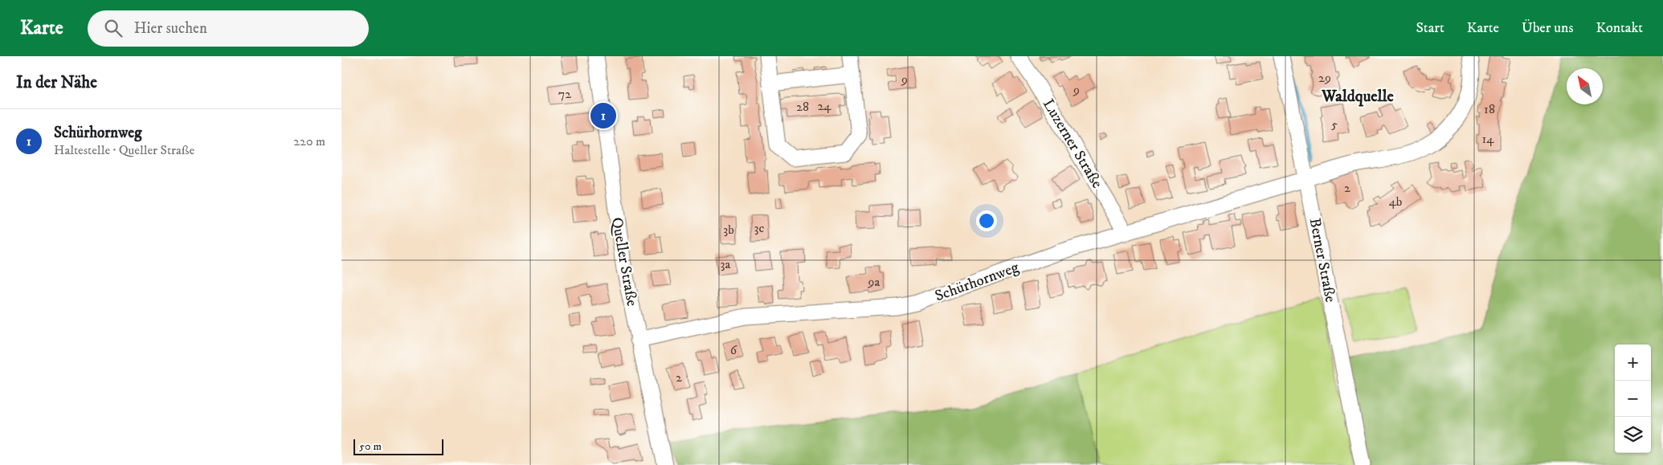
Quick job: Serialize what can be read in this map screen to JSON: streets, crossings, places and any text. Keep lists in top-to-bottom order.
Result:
{
  "streets": {
    "street": [
      "Luzerner Straße",
      "Berner Straße",
      "Queller Straße",
      "Schürhornweg"
    ]
  },
  "crossings": [
    ["Luzerner Straße", "Schürhornweg"],
    ["Berner Straße", "Schürhornweg"],
    ["Queller Straße", "Schürhornweg"]
  ],
  "districts": ["Waldquelle"],
  "house_numbers": [
    "29",
    "9",
    "9",
    "72",
    "24",
    "28",
    "18",
    "5",
    "14",
    "2",
    "4b",
    "3c",
    "3b",
    "3a",
    "9a",
    "6",
    "2"
  ],
  "scale_bar": "50 m",
  "north": "top left",
  "page": {
    "header": "Karte",
    "search": "Hier suchen",
    "nav": [
      "Start",
      "Karte",
      "Über uns",
      "Kontakt"
    ],
    "heading": "In der Nähe",
    "pins": "1",
    "list": [
      {
        "mark": "1",
        "name": "Schürhornweg",
        "note": "Haltestelle · Queller Straße",
        "value": "220 m"
      }
    ],
    "map_buttons": ["+", "−"],
    "scale": "50 m"
  }
}
